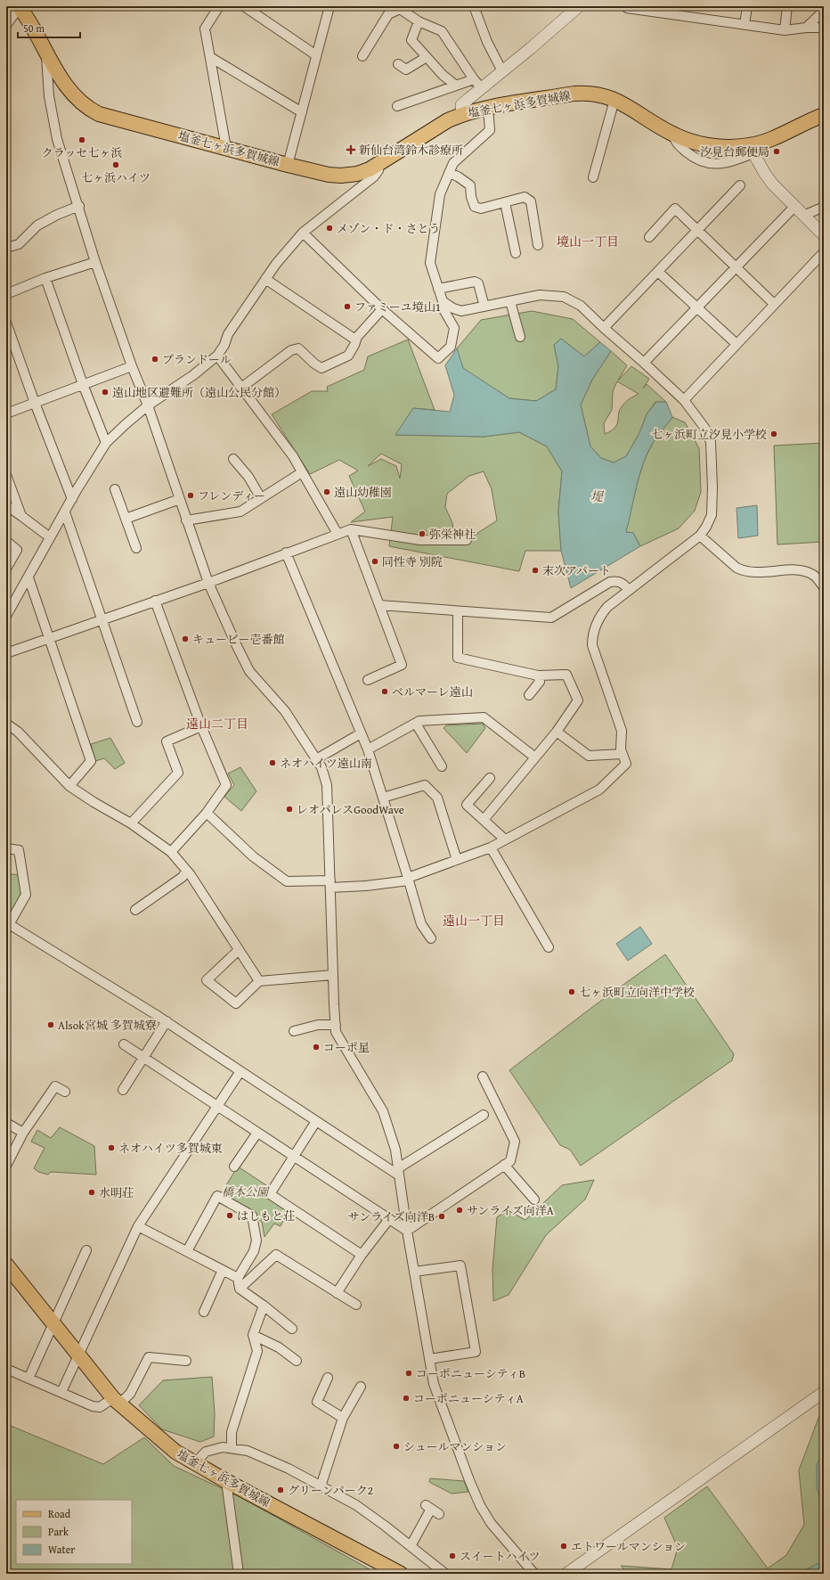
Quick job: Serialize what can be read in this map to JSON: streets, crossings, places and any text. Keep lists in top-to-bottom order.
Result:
{
  "streets": {
    "main road": ["塩釜七ヶ浜多賀城線"]
  },
  "districts": ["境山一丁目", "遠山二丁目", "遠山一丁目"],
  "water": ["堤"],
  "parks": ["橋本公園"],
  "places": {
    "other": [
      "クラッセ七ヶ浜",
      "汐見台郵便局",
      "七ヶ浜ハイツ",
      "メゾン・ド・さとう",
      "ファミーユ境山1",
      "プランドール",
      "遠山地区避難所（遠山公民分館）",
      "七ヶ浜町立汐見小学校",
      "遠山幼稚園",
      "フレンディー",
      "弥栄神社",
      "同性寺 別院",
      "末次アパート",
      "キュービー壱番館",
      "ベルマーレ遠山",
      "ネオハイツ遠山南",
      "レオパレスGoodWave",
      "七ヶ浜町立向洋中学校",
      "Alsok宮城 多賀城寮",
      "コーポ星",
      "ネオハイツ多賀城東",
      "水明荘",
      "サンライズ向洋A",
      "はしもと荘",
      "サンライズ向洋B",
      "コーポニューシティB",
      "コーポニューシティA",
      "シュールマンション",
      "グリーンパーク2",
      "エトワールマンション",
      "スイートハイツ"
    ],
    "health": ["新仙台湾鈴木診療所"]
  },
  "legend": ["Road", "Park", "Water"],
  "scale_bar": "50 m"
}
